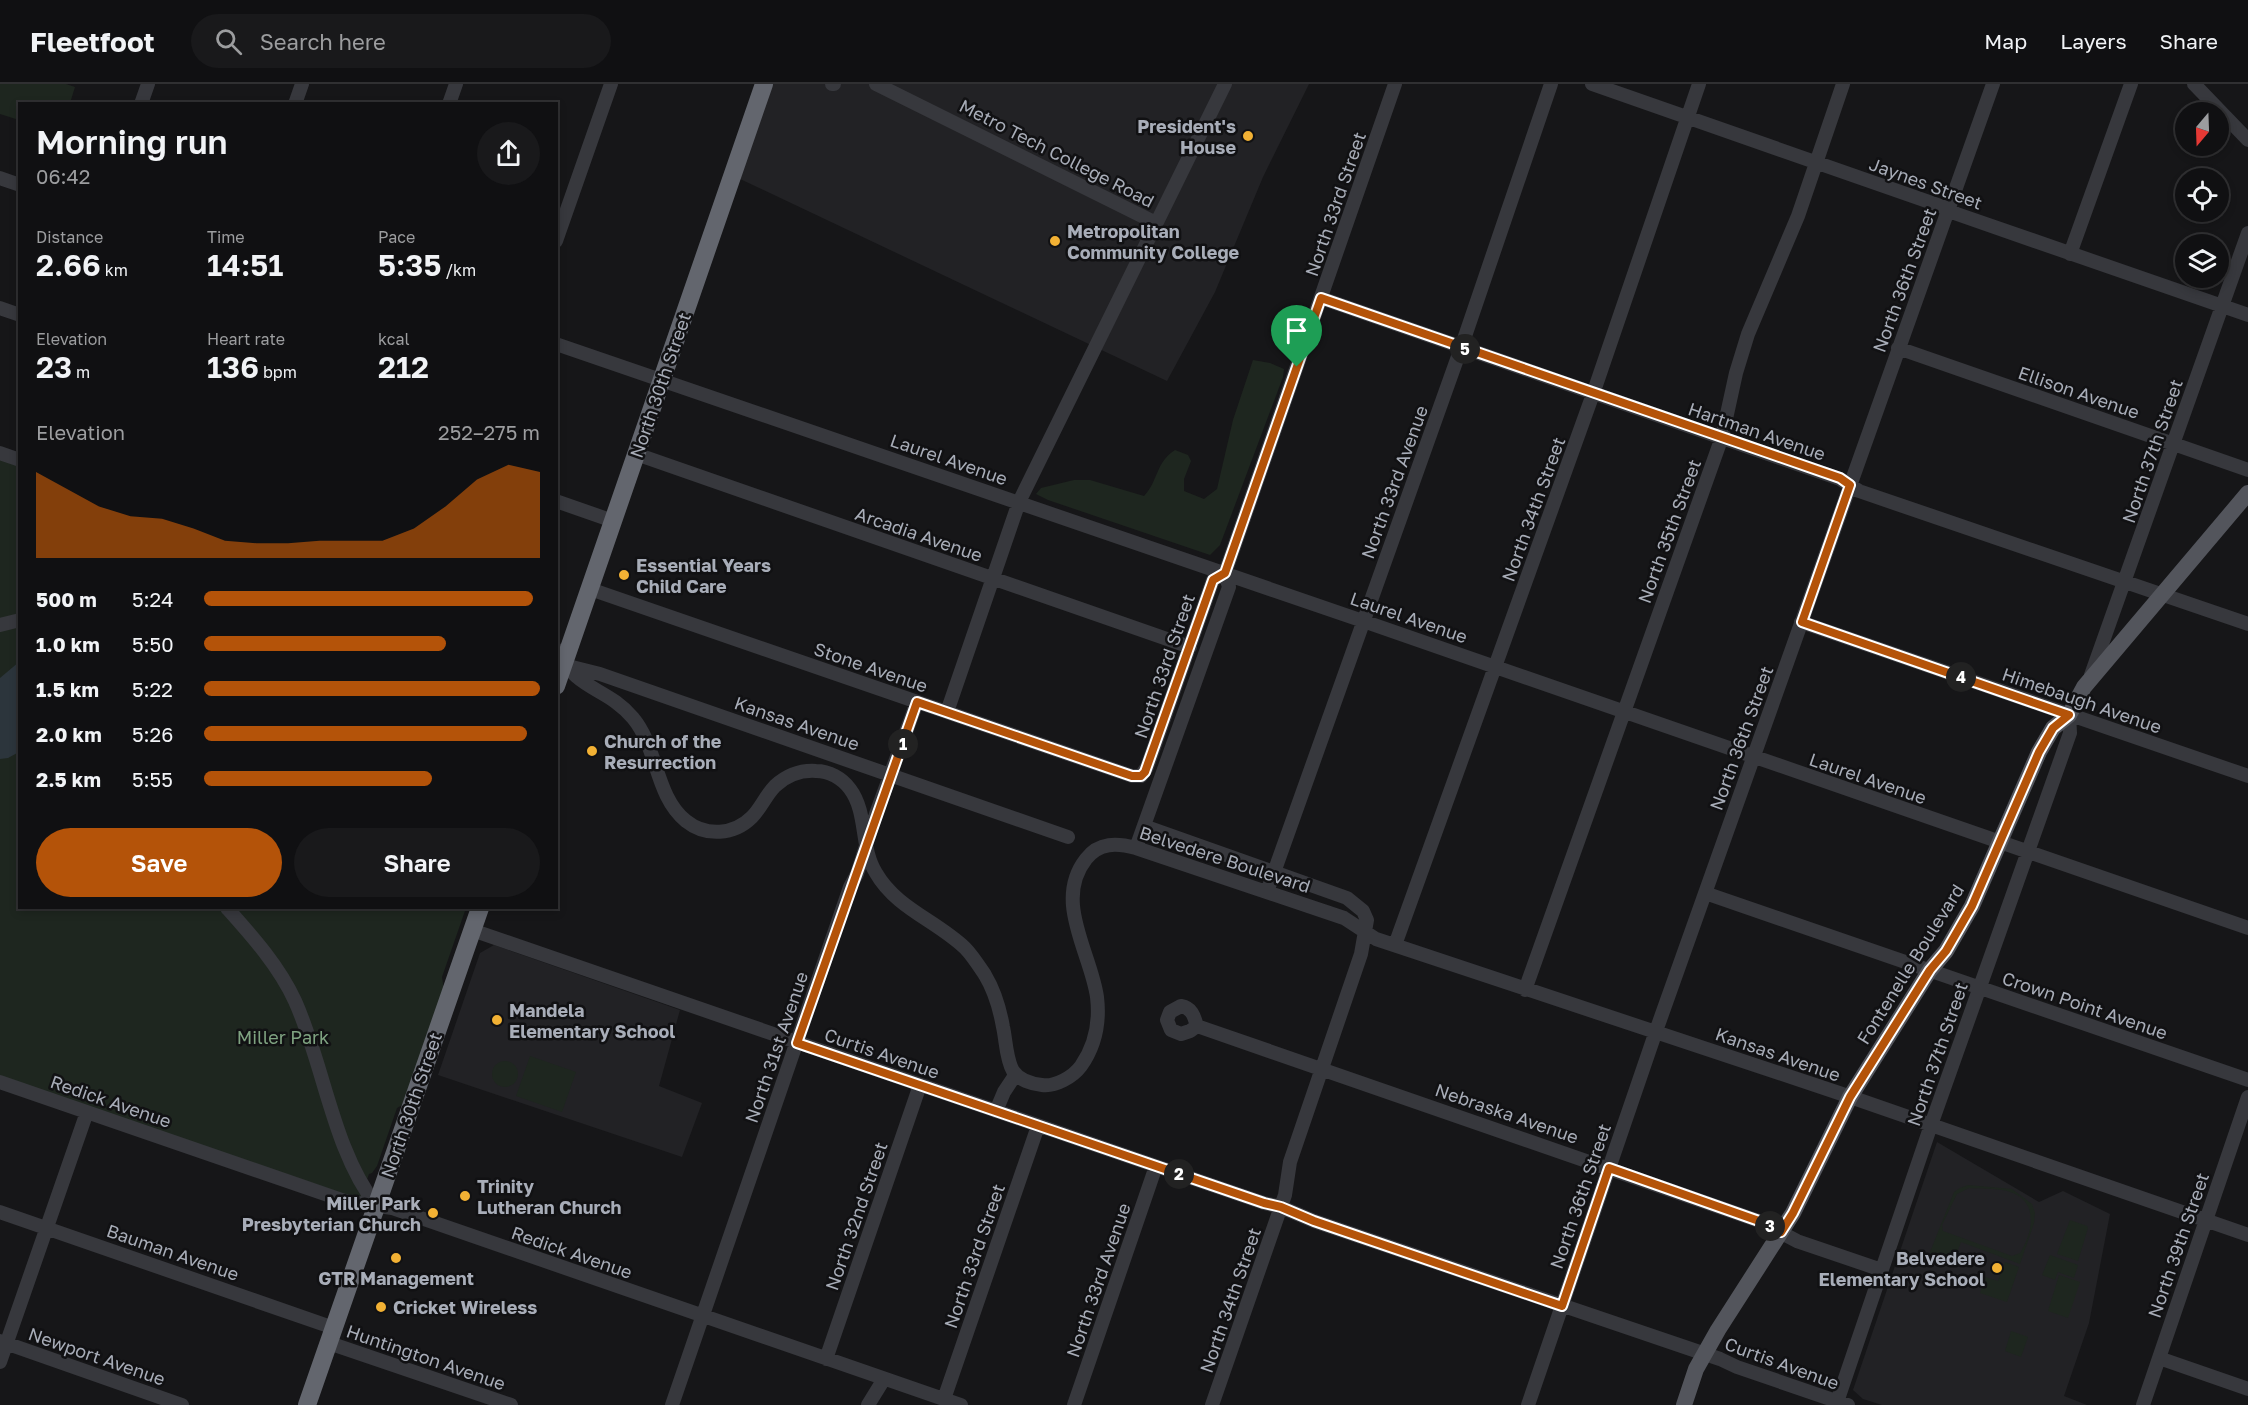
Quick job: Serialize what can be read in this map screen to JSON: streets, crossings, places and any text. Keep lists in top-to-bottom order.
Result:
{
  "streets": {
    "highway": ["North 30th Street"],
    "main road": ["Fontenelle Boulevard"],
    "street": [
      "Metro Tech College Road",
      "Jaynes Street",
      "North 33rd Street",
      "North 36th Street",
      "Ellison Avenue",
      "Hartman Avenue",
      "North 37th Street",
      "Laurel Avenue",
      "North 33rd Avenue",
      "North 34th Street",
      "North 35th Street",
      "Arcadia Avenue",
      "Stone Avenue",
      "Himebaugh Avenue",
      "Kansas Avenue",
      "Belvedere Boulevard",
      "Crown Point Avenue",
      "North 31st Avenue",
      "Curtis Avenue",
      "Redick Avenue",
      "Nebraska Avenue",
      "North 32nd Street",
      "North 39th Street",
      "Bauman Avenue",
      "Newport Avenue",
      "Huntington Avenue"
    ]
  },
  "crossings": [
    ["Metro Tech College Road", "Laurel Avenue"],
    ["Jaynes Street", "North 36th Street"],
    ["Jaynes Street", "North 37th Street"],
    ["Jaynes Street", "North 34th Street"],
    ["Jaynes Street", "North 35th Street"],
    ["North 33rd Street", "Hartman Avenue"],
    ["North 33rd Street", "Laurel Avenue"],
    ["North 33rd Street", "Arcadia Avenue"],
    ["North 33rd Street", "Stone Avenue"],
    ["North 33rd Street", "Belvedere Boulevard"],
    ["North 33rd Street", "Curtis Avenue"],
    ["North 33rd Street", "Redick Avenue"],
    ["North 36th Street", "Ellison Avenue"],
    ["North 36th Street", "Hartman Avenue"],
    ["North 36th Street", "Laurel Avenue"],
    ["North 36th Street", "Himebaugh Avenue"],
    ["North 36th Street", "Kansas Avenue"],
    ["North 36th Street", "Crown Point Avenue"],
    ["North 36th Street", "Nebraska Avenue"],
    ["North 30th Street", "Laurel Avenue"],
    ["North 30th Street", "Arcadia Avenue"],
    ["North 30th Street", "Stone Avenue"],
    ["North 30th Street", "Kansas Avenue"],
    ["North 30th Street", "Curtis Avenue"],
    ["North 30th Street", "Redick Avenue"],
    ["North 30th Street", "Bauman Avenue"],
    ["North 30th Street", "Huntington Avenue"],
    ["Ellison Avenue", "North 37th Street"],
    ["Hartman Avenue", "North 37th Street"],
    ["Hartman Avenue", "North 33rd Avenue"],
    ["Hartman Avenue", "North 34th Street"],
    ["Hartman Avenue", "North 35th Street"],
    ["Hartman Avenue", "Fontenelle Boulevard"],
    ["North 37th Street", "Laurel Avenue"],
    ["North 37th Street", "Himebaugh Avenue"],
    ["North 37th Street", "Kansas Avenue"],
    ["North 37th Street", "Fontenelle Boulevard"],
    ["North 37th Street", "Crown Point Avenue"],
    ["North 37th Street", "Curtis Avenue"],
    ["North 37th Street", "Nebraska Avenue"],
    ["Laurel Avenue", "North 33rd Avenue"],
    ["Laurel Avenue", "North 34th Street"],
    ["Laurel Avenue", "North 35th Street"],
    ["Laurel Avenue", "Fontenelle Boulevard"],
    ["North 33rd Avenue", "Belvedere Boulevard"],
    ["North 33rd Avenue", "Curtis Avenue"],
    ["North 34th Street", "Kansas Avenue"],
    ["North 34th Street", "Curtis Avenue"],
    ["North 35th Street", "Kansas Avenue"],
    ["Stone Avenue", "North 31st Avenue"],
    ["Himebaugh Avenue", "Fontenelle Boulevard"],
    ["Kansas Avenue", "Belvedere Boulevard"],
    ["Kansas Avenue", "Fontenelle Boulevard"],
    ["Kansas Avenue", "North 31st Avenue"],
    ["Kansas Avenue", "North 39th Street"],
    ["Fontenelle Boulevard", "Crown Point Avenue"],
    ["Fontenelle Boulevard", "Curtis Avenue"],
    ["Fontenelle Boulevard", "Nebraska Avenue"],
    ["North 31st Avenue", "Curtis Avenue"],
    ["North 31st Avenue", "Redick Avenue"],
    ["Curtis Avenue", "North 32nd Street"],
    ["Redick Avenue", "North 32nd Street"],
    ["Bauman Avenue", "Huntington Avenue"]
  ],
  "parks": ["Miller Park"],
  "places": [
    "President's House",
    "Metropolitan Community College",
    "Essential Years Child Care",
    "Church of the Resurrection",
    "Mandela Elementary School",
    "Trinity Lutheran Church",
    "Miller Park Presbyterian Church",
    "GTR Management",
    "Belvedere Elementary School",
    "Cricket Wireless"
  ],
  "north": "bottom",
  "page": {
    "header": "Fleetfoot",
    "search": "Search here",
    "nav": ["Map", "Layers", "Share"],
    "heading": ["Morning run", "06:42"],
    "stats": [
      ["Distance", "2.66 km"],
      ["Time", "14:51"],
      ["Pace", "5:35 /km"],
      ["Elevation", "23 m"],
      ["Heart rate", "136 bpm"],
      ["kcal", "212"]
    ],
    "pins": [
      "5",
      "4",
      "1",
      "2",
      "3"
    ],
    "chart": ["Elevation", "252–275 m"],
    "list": [
      {
        "name": "500 m",
        "note": "5:24"
      },
      {
        "name": "1.0 km",
        "note": "5:50"
      },
      {
        "name": "1.5 km",
        "note": "5:22"
      },
      {
        "name": "2.0 km",
        "note": "5:26"
      },
      {
        "name": "2.5 km",
        "note": "5:55"
      }
    ],
    "buttons": ["Save", "Share"]
  }
}
